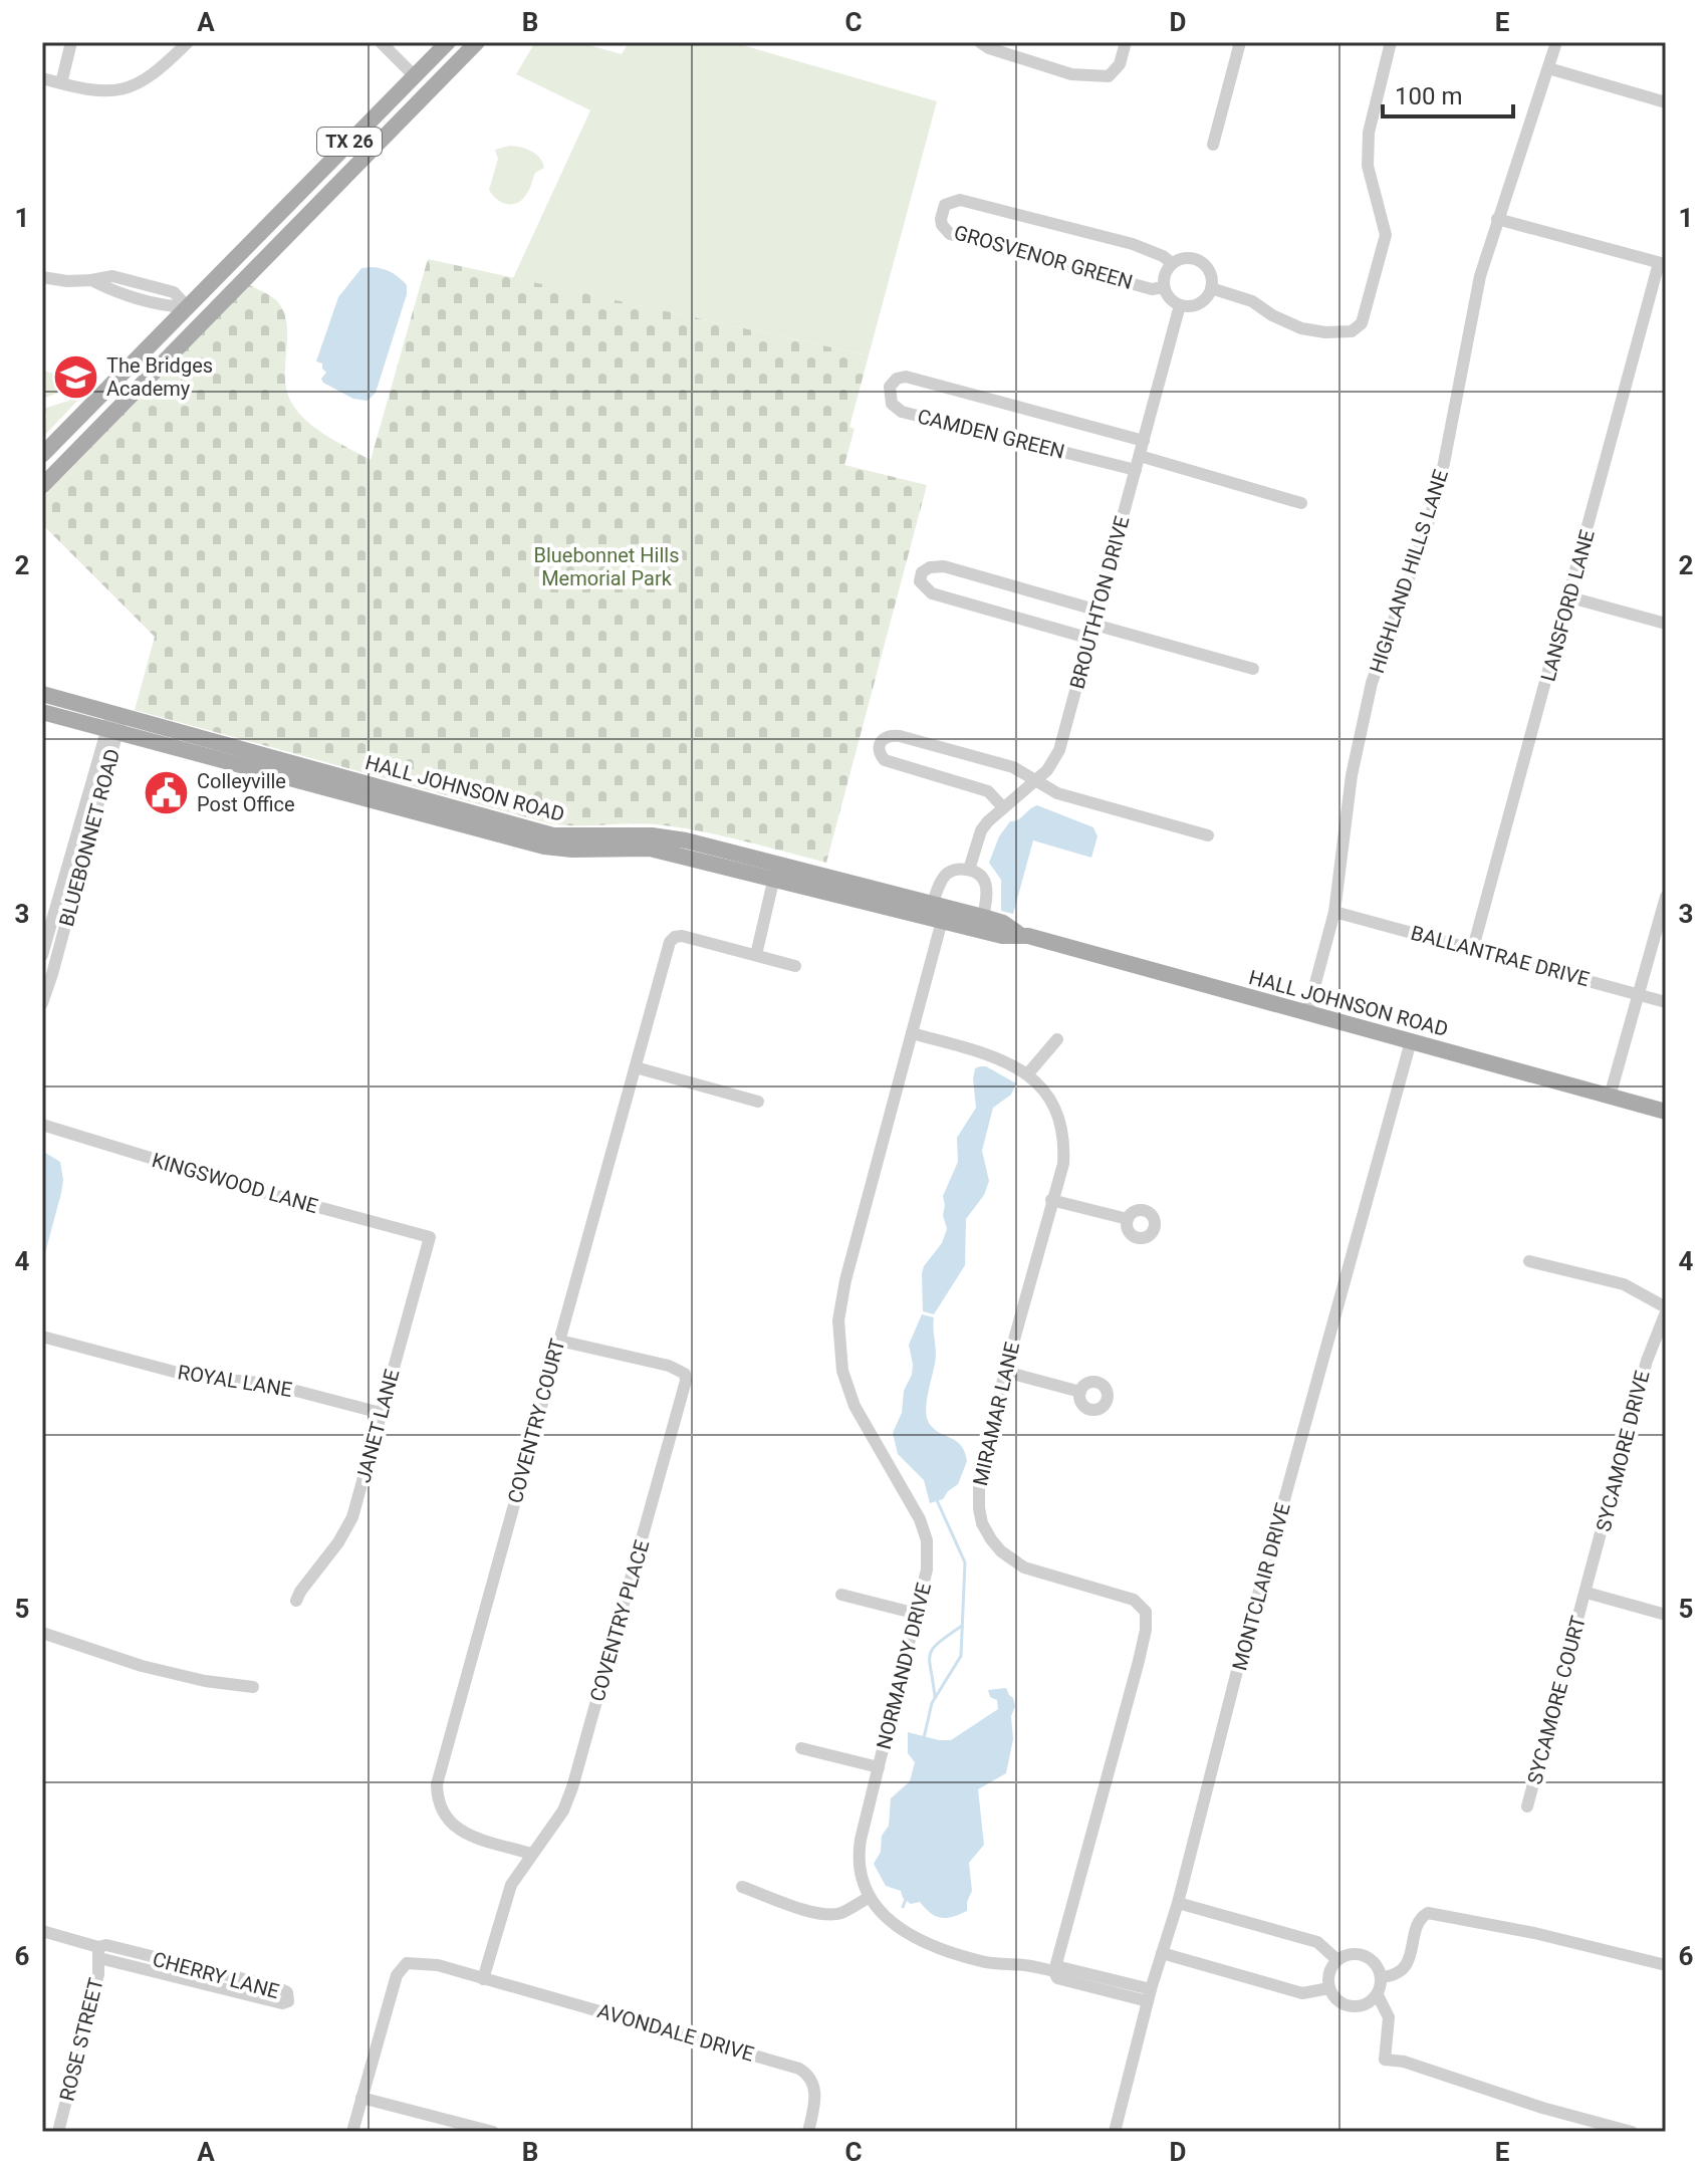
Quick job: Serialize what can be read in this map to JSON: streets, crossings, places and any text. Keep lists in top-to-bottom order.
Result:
{
  "streets": {
    "main road": ["TX 26", "HALL JOHNSON ROAD"],
    "street": [
      "GROSVENOR GREEN",
      "CAMDEN GREEN",
      "HIGHLAND HILLS LANE",
      "BROUTHTON DRIVE",
      "LANSFORD LANE",
      "BLUEBONNET ROAD",
      "BALLANTRAE DRIVE",
      "KINGSWOOD LANE",
      "ROYAL LANE",
      "MIRAMAR LANE",
      "COVENTRY COURT",
      "JANET LANE",
      "SYCAMORE DRIVE",
      "MONTCLAIR DRIVE",
      "COVENTRY PLACE",
      "NORMANDY DRIVE",
      "SYCAMORE COURT",
      "CHERRY LANE",
      "AVONDALE DRIVE",
      "ROSE STREET"
    ]
  },
  "crossings": [
    ["GROSVENOR GREEN", "BROUTHTON DRIVE"],
    ["CAMDEN GREEN", "BROUTHTON DRIVE"],
    ["HIGHLAND HILLS LANE", "HALL JOHNSON ROAD"],
    ["HIGHLAND HILLS LANE", "BALLANTRAE DRIVE"],
    ["LANSFORD LANE", "BALLANTRAE DRIVE"],
    ["HALL JOHNSON ROAD", "BLUEBONNET ROAD"],
    ["HALL JOHNSON ROAD", "MONTCLAIR DRIVE"],
    ["HALL JOHNSON ROAD", "NORMANDY DRIVE"],
    ["KINGSWOOD LANE", "JANET LANE"],
    ["ROYAL LANE", "JANET LANE"],
    ["MIRAMAR LANE", "NORMANDY DRIVE"],
    ["COVENTRY COURT", "COVENTRY PLACE"],
    ["SYCAMORE DRIVE", "SYCAMORE COURT"],
    ["MONTCLAIR DRIVE", "NORMANDY DRIVE"],
    ["COVENTRY PLACE", "AVONDALE DRIVE"],
    ["CHERRY LANE", "ROSE STREET"]
  ],
  "parks": ["Bluebonnet Hills Memorial Park"],
  "places": {
    "school or university": ["The Bridges Academy"],
    "public building": ["Colleyville Post Office"]
  },
  "scale_bar": "100 m",
  "grid": {
    "columns": [
      "A",
      "B",
      "C",
      "D",
      "E"
    ],
    "rows": [
      "1",
      "2",
      "3",
      "4",
      "5",
      "6"
    ]
  }
}
